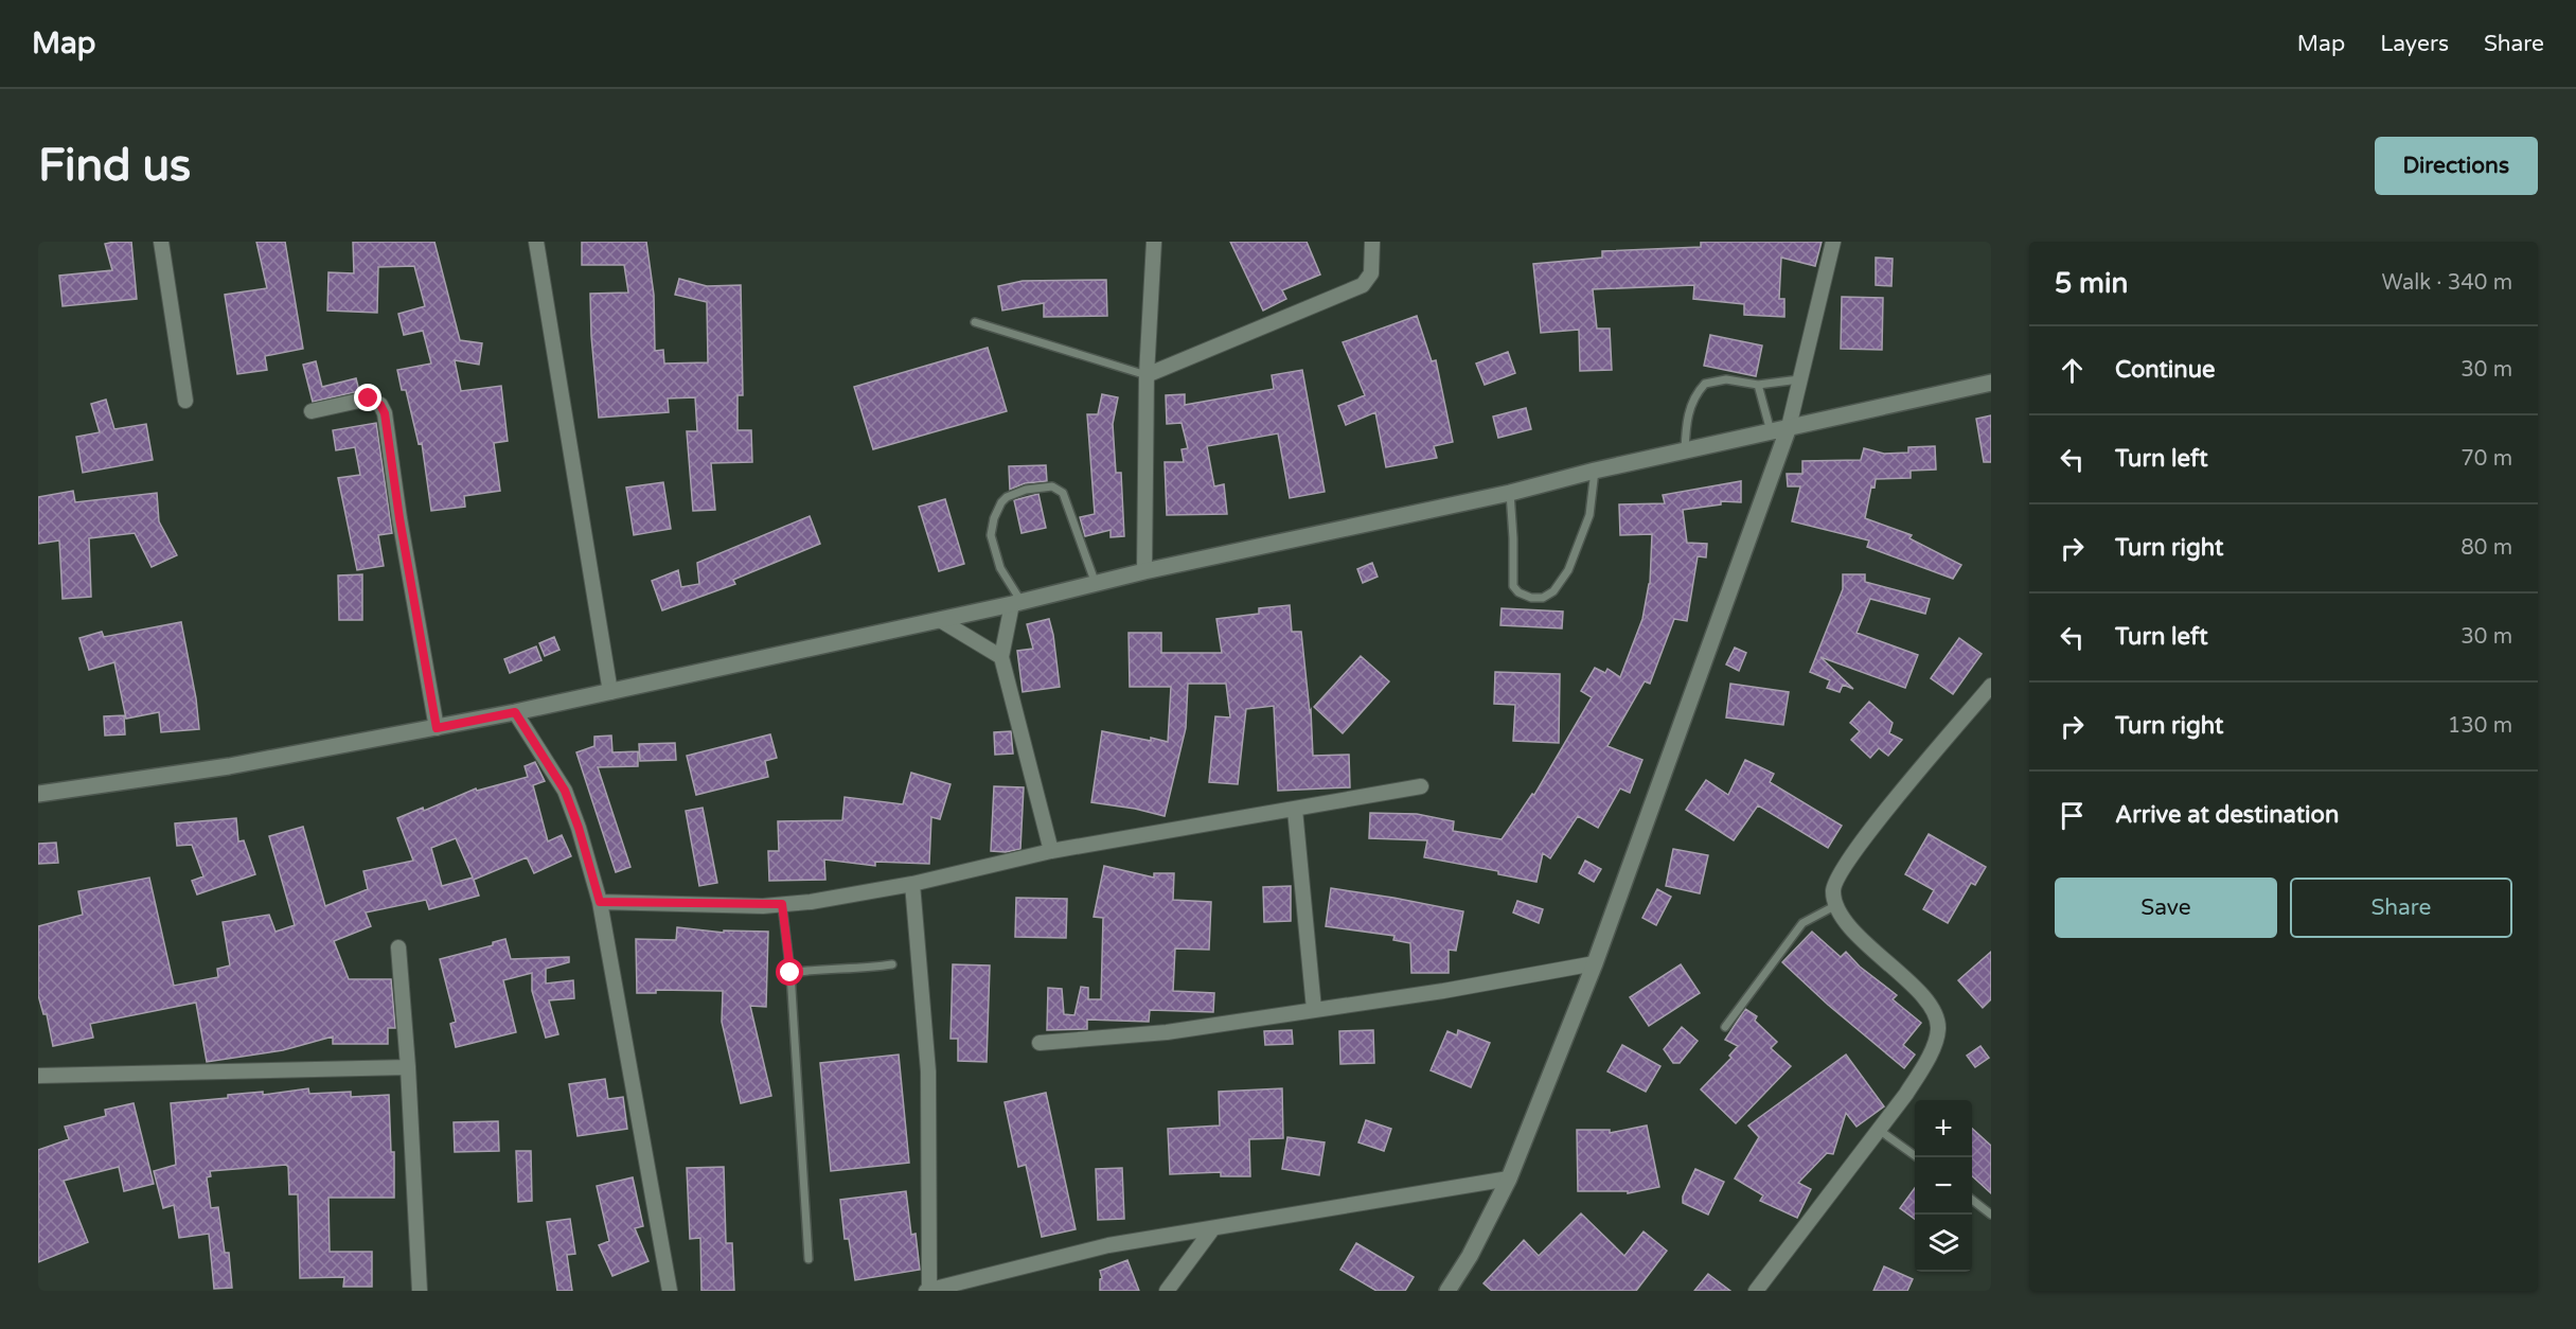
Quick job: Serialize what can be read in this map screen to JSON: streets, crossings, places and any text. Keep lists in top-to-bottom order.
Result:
{
  "page": {
    "header": "Map",
    "nav": ["Map", "Layers", "Share"],
    "buttons": [
      "Directions",
      ["Save", "Share"]
    ],
    "title": "Find us",
    "heading": ["5 min", "Walk · 340 m"],
    "list": [
      ["Continue", "30 m"],
      ["Turn left", "70 m"],
      ["Turn right", "80 m"],
      ["Turn left", "30 m"],
      ["Turn right", "130 m"],
      "Arrive at destination"
    ],
    "map_buttons": ["+", "−"]
  }
}
